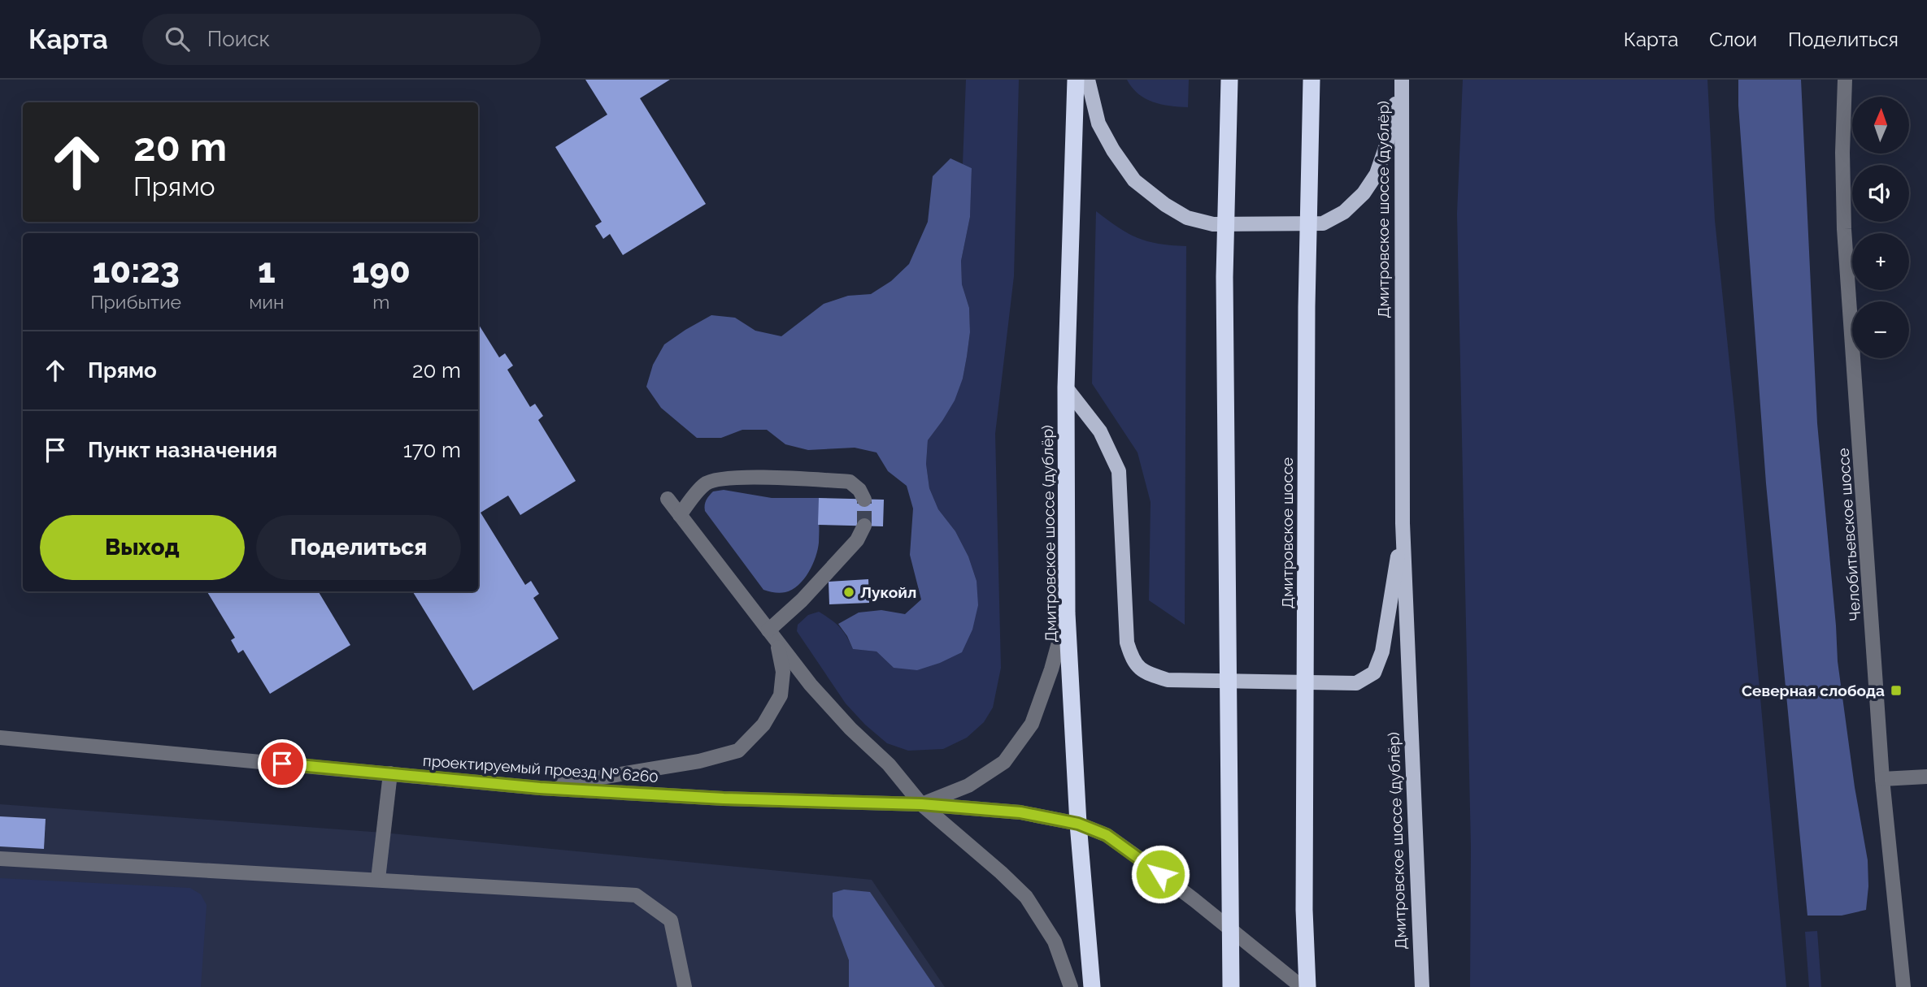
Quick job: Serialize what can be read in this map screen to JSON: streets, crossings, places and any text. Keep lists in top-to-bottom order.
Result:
{
  "streets": {
    "highway": ["Дмитровское шоссе (дублёр)", "Дмитровское шоссе"],
    "street": ["Челобитьевское шоссе", "проектируемый проезд № 6260"]
  },
  "crossings": [
    ["Дмитровское шоссе (дублёр)", "проектируемый проезд № 6260"]
  ],
  "places": {
    "other": ["Лукойл"],
    "transit": ["Северная слобода"]
  },
  "north": "top",
  "page": {
    "header": "Карта",
    "search": "Поиск",
    "nav": ["Карта", "Слои", "Поделиться"],
    "map_buttons": ["+", "−"],
    "turn": ["20 m", "Прямо"],
    "eta": [
      "10:23",
      "Прибытие",
      "1",
      "мин",
      "190",
      "m"
    ],
    "list": [
      {
        "name": "Прямо",
        "value": "20 m"
      },
      {
        "name": "Пункт назначения",
        "value": "170 m"
      }
    ],
    "buttons": ["Выход", "Поделиться"]
  }
}
